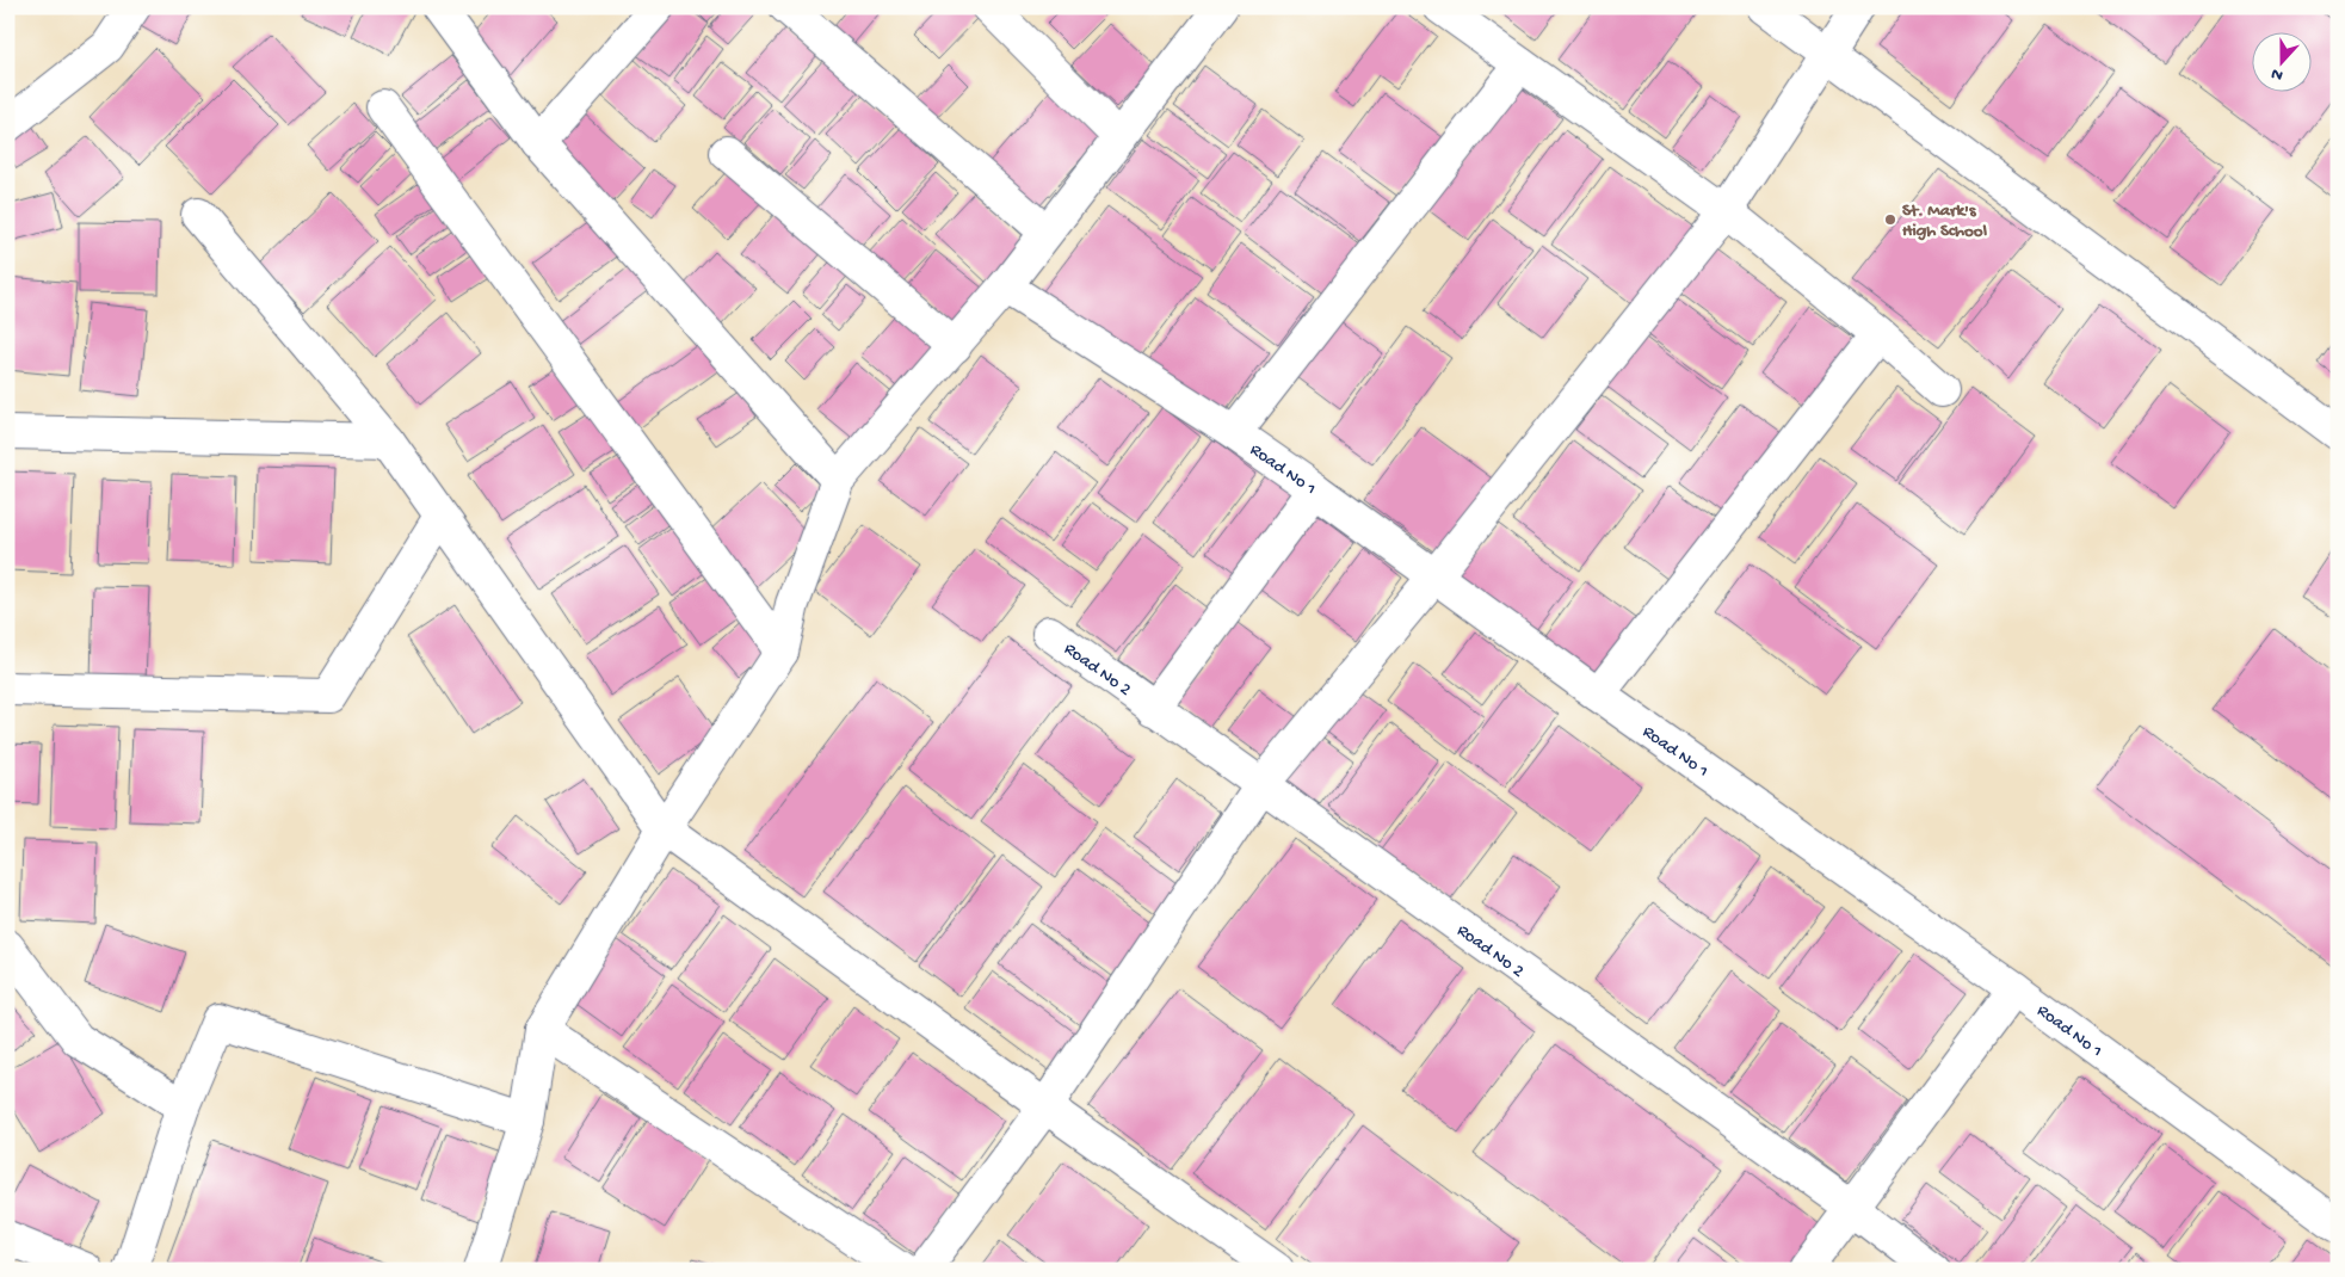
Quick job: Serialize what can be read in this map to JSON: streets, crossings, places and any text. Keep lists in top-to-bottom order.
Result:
{
  "streets": {
    "street": ["Road No 1", "Road No 2"]
  },
  "places": ["St. Mark's High School"],
  "north": "bottom"
}
